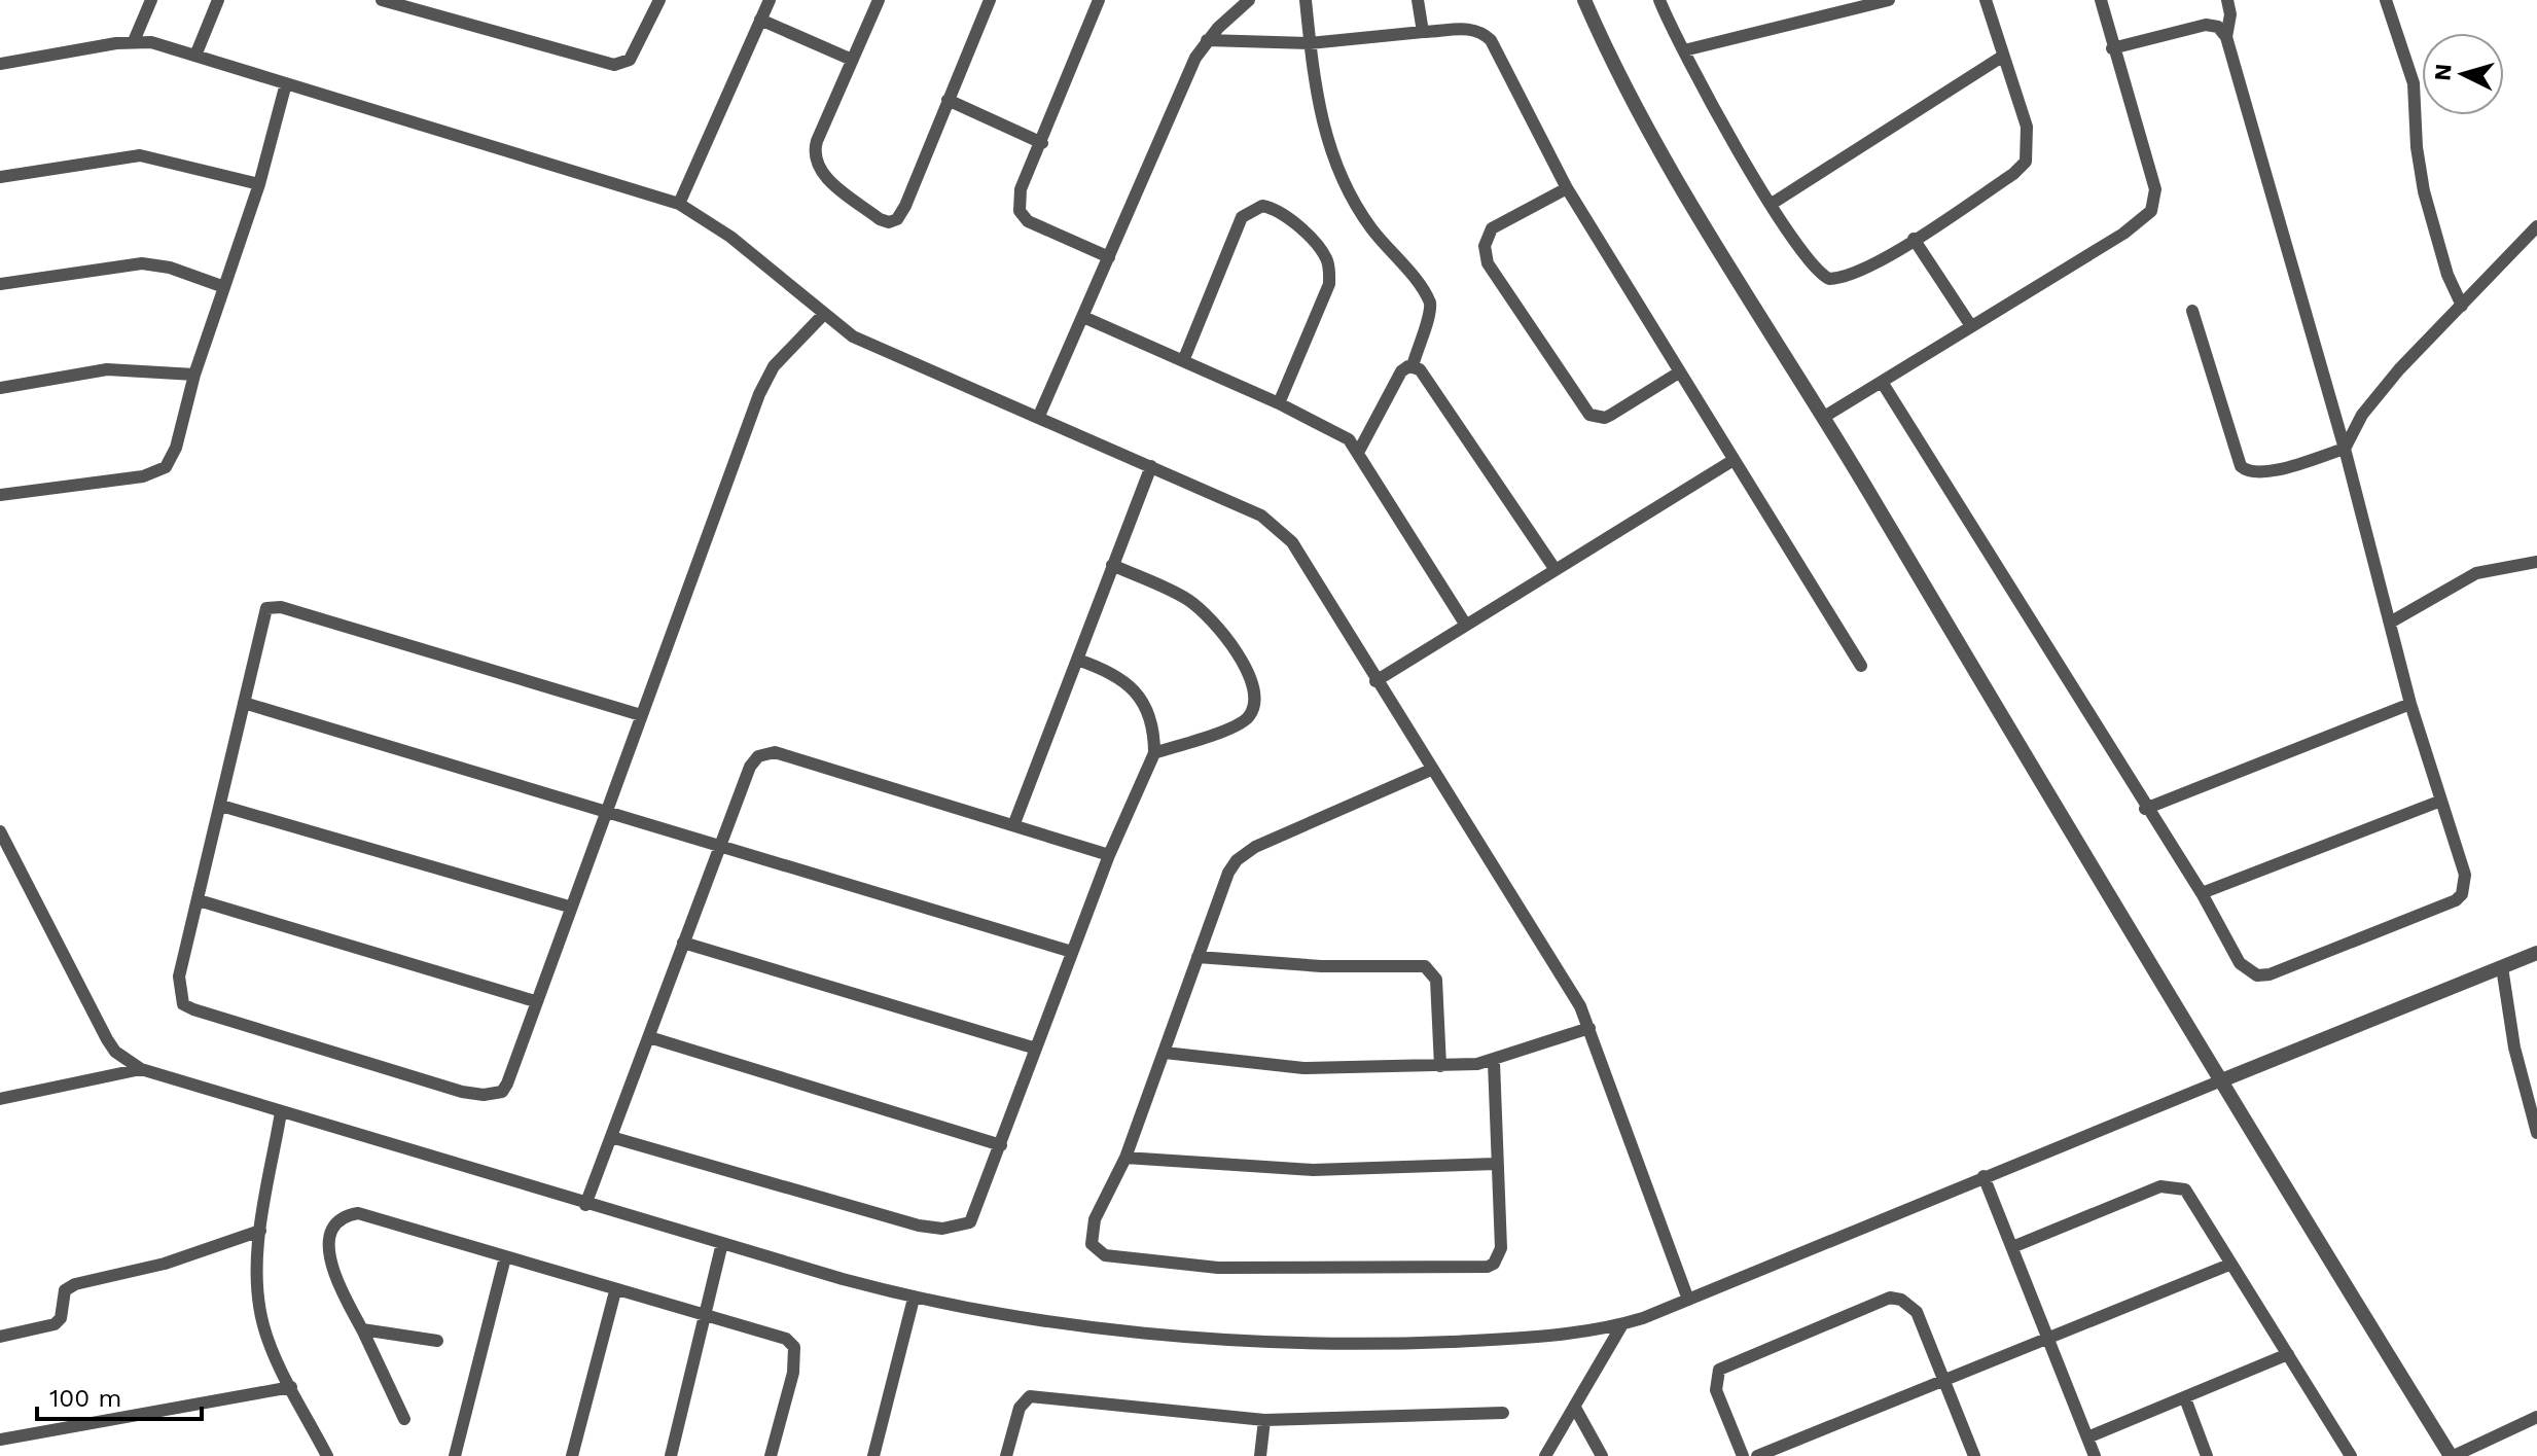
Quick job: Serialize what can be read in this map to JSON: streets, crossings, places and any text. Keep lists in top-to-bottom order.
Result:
{
  "scale_bar": "100 m",
  "north": "left"
}
